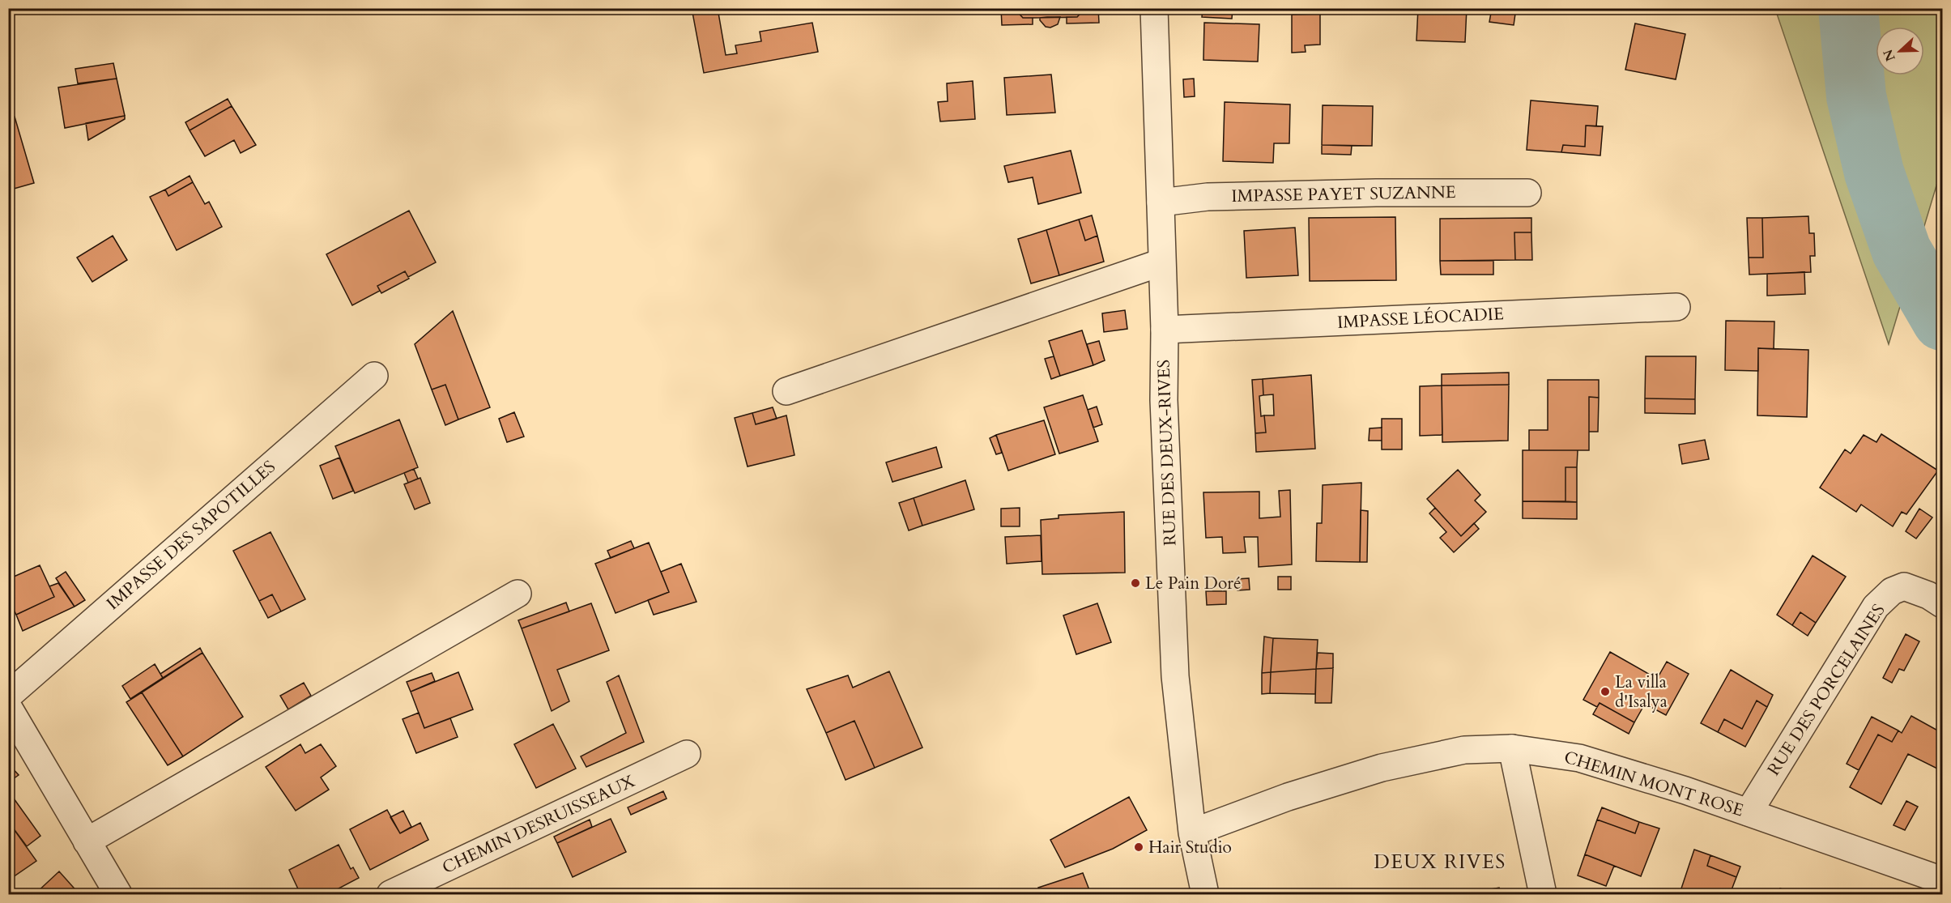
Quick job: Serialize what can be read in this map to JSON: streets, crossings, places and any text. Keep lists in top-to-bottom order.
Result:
{
  "streets": {
    "street": [
      "IMPASSE PAYET SUZANNE",
      "IMPASSE LÉOCADIE",
      "RUE DES DEUX-RIVES",
      "IMPASSE DES SAPOTILLES",
      "RUE DES PORCELAINES",
      "CHEMIN MONT ROSE",
      "CHEMIN DESRUISSEAUX"
    ]
  },
  "crossings": [
    ["IMPASSE PAYET SUZANNE", "RUE DES DEUX-RIVES"],
    ["IMPASSE LÉOCADIE", "RUE DES DEUX-RIVES"],
    ["RUE DES DEUX-RIVES", "CHEMIN MONT ROSE"],
    ["RUE DES PORCELAINES", "CHEMIN MONT ROSE"]
  ],
  "districts": ["DEUX RIVES"],
  "places": ["Le Pain Doré", "La villa d'Isalya", "Hair Studio"],
  "north": "left"
}
